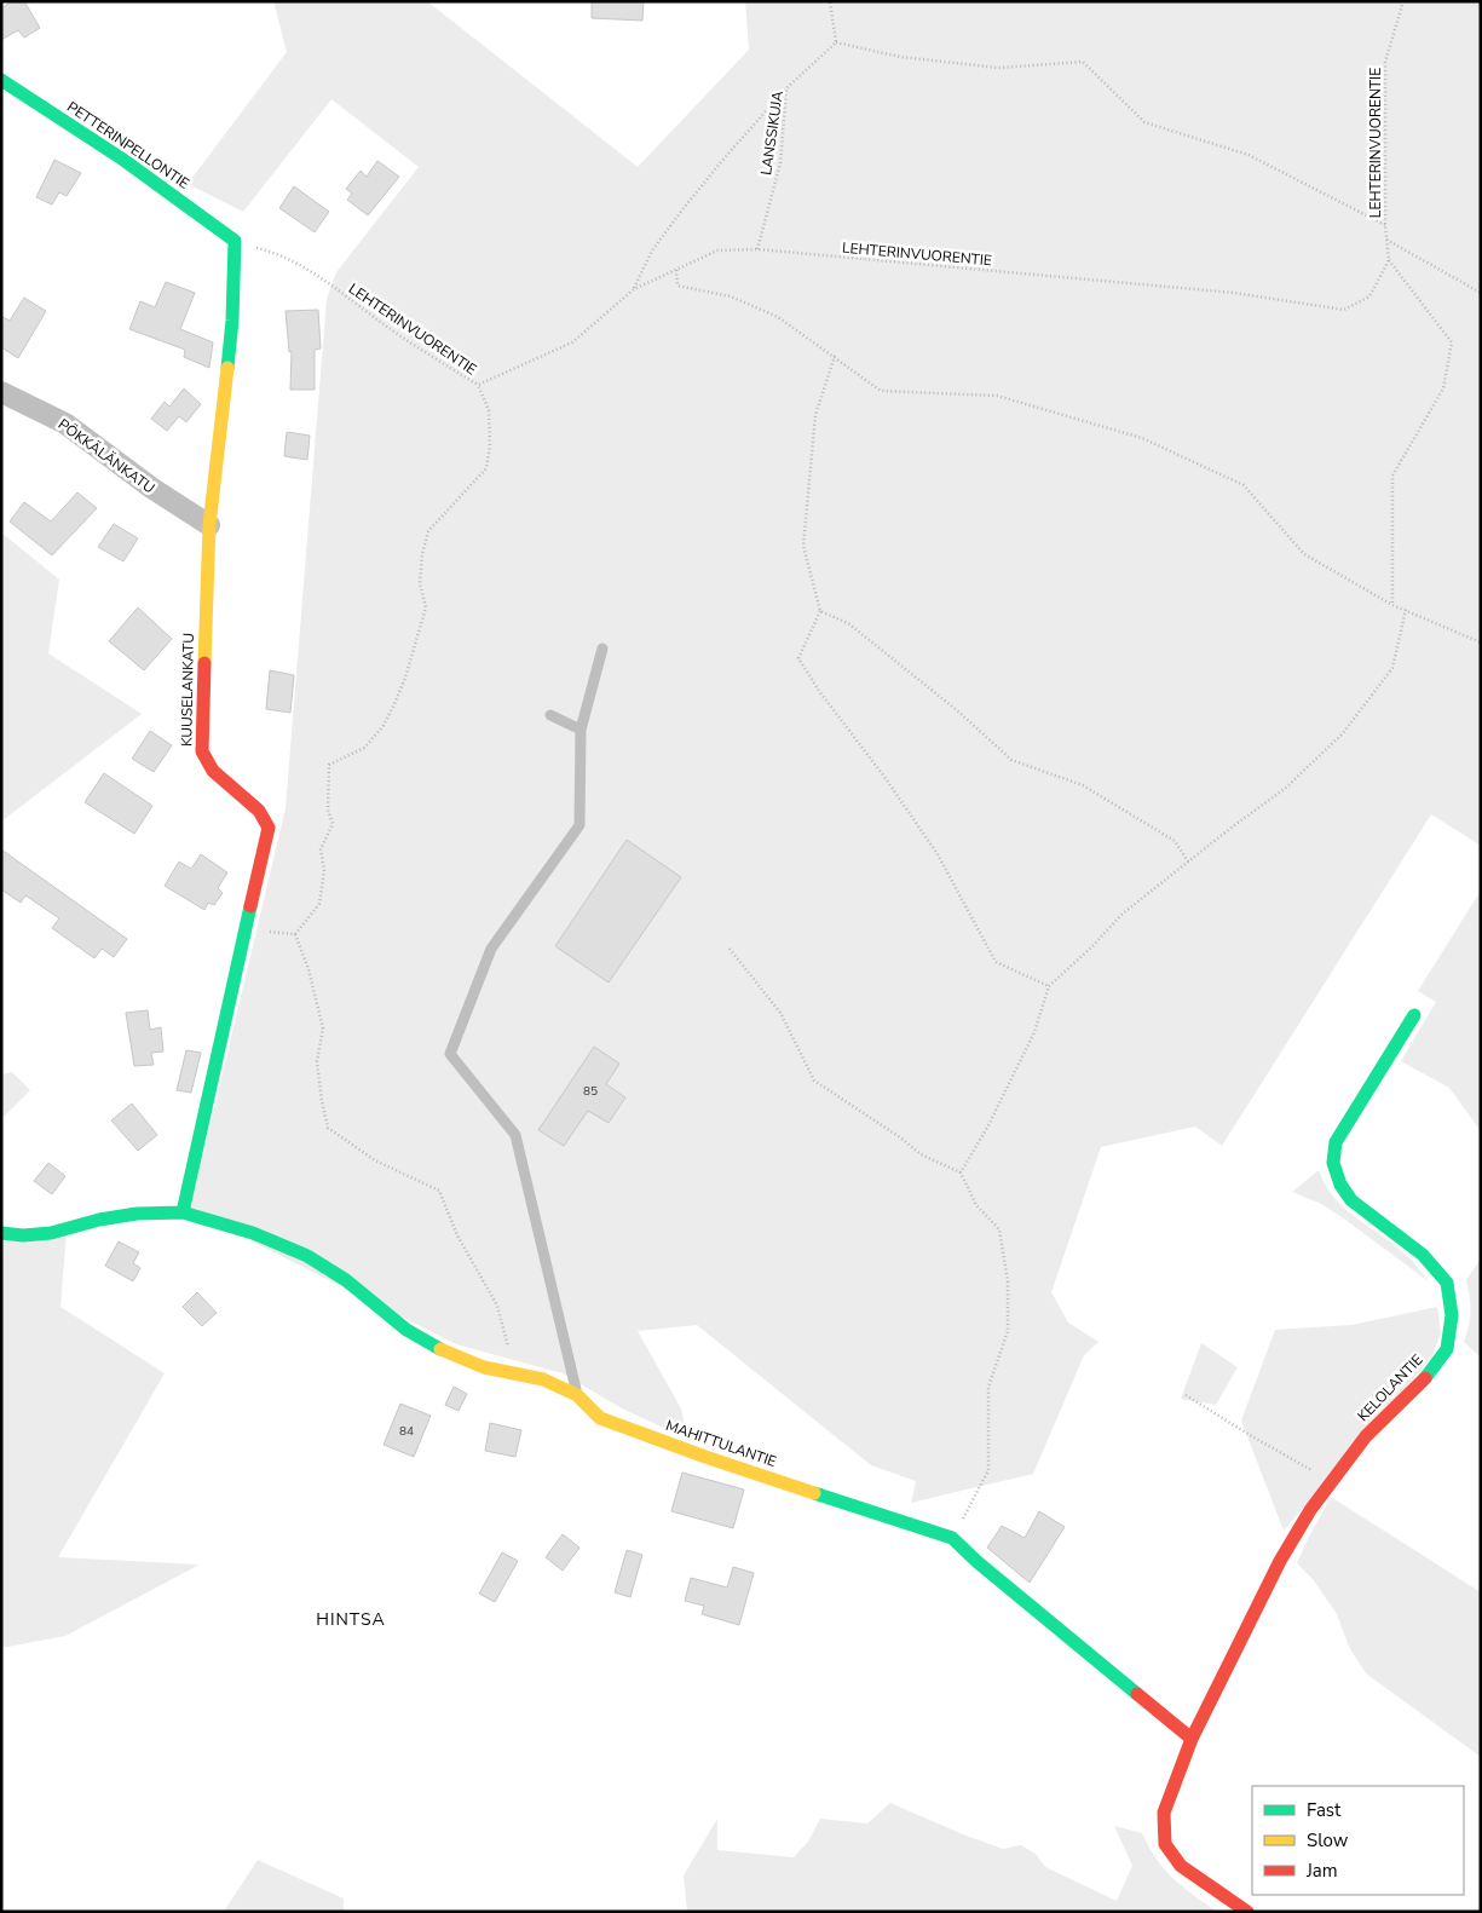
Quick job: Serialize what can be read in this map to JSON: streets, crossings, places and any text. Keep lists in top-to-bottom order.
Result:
{
  "streets": {
    "street": [
      "PETTERINPELLONTIE",
      "PÖKKÄLÄNKATU",
      "KUUSELANKATU",
      "KELOLANTIE",
      "MAHITTULANTIE"
    ],
    "path": ["LANSSIKUJA", "LEHTERINVUORENTIE"]
  },
  "crossings": [
    ["LANSSIKUJA", "LEHTERINVUORENTIE"],
    ["LEHTERINVUORENTIE", "PETTERINPELLONTIE"],
    ["LEHTERINVUORENTIE", "KUUSELANKATU"],
    ["PETTERINPELLONTIE", "KUUSELANKATU"],
    ["PÖKKÄLÄNKATU", "KUUSELANKATU"],
    ["KUUSELANKATU", "MAHITTULANTIE"],
    ["KELOLANTIE", "MAHITTULANTIE"]
  ],
  "districts": ["HINTSA"],
  "house_numbers": ["85", "84"],
  "legend": ["Fast", "Slow", "Jam"]
}
